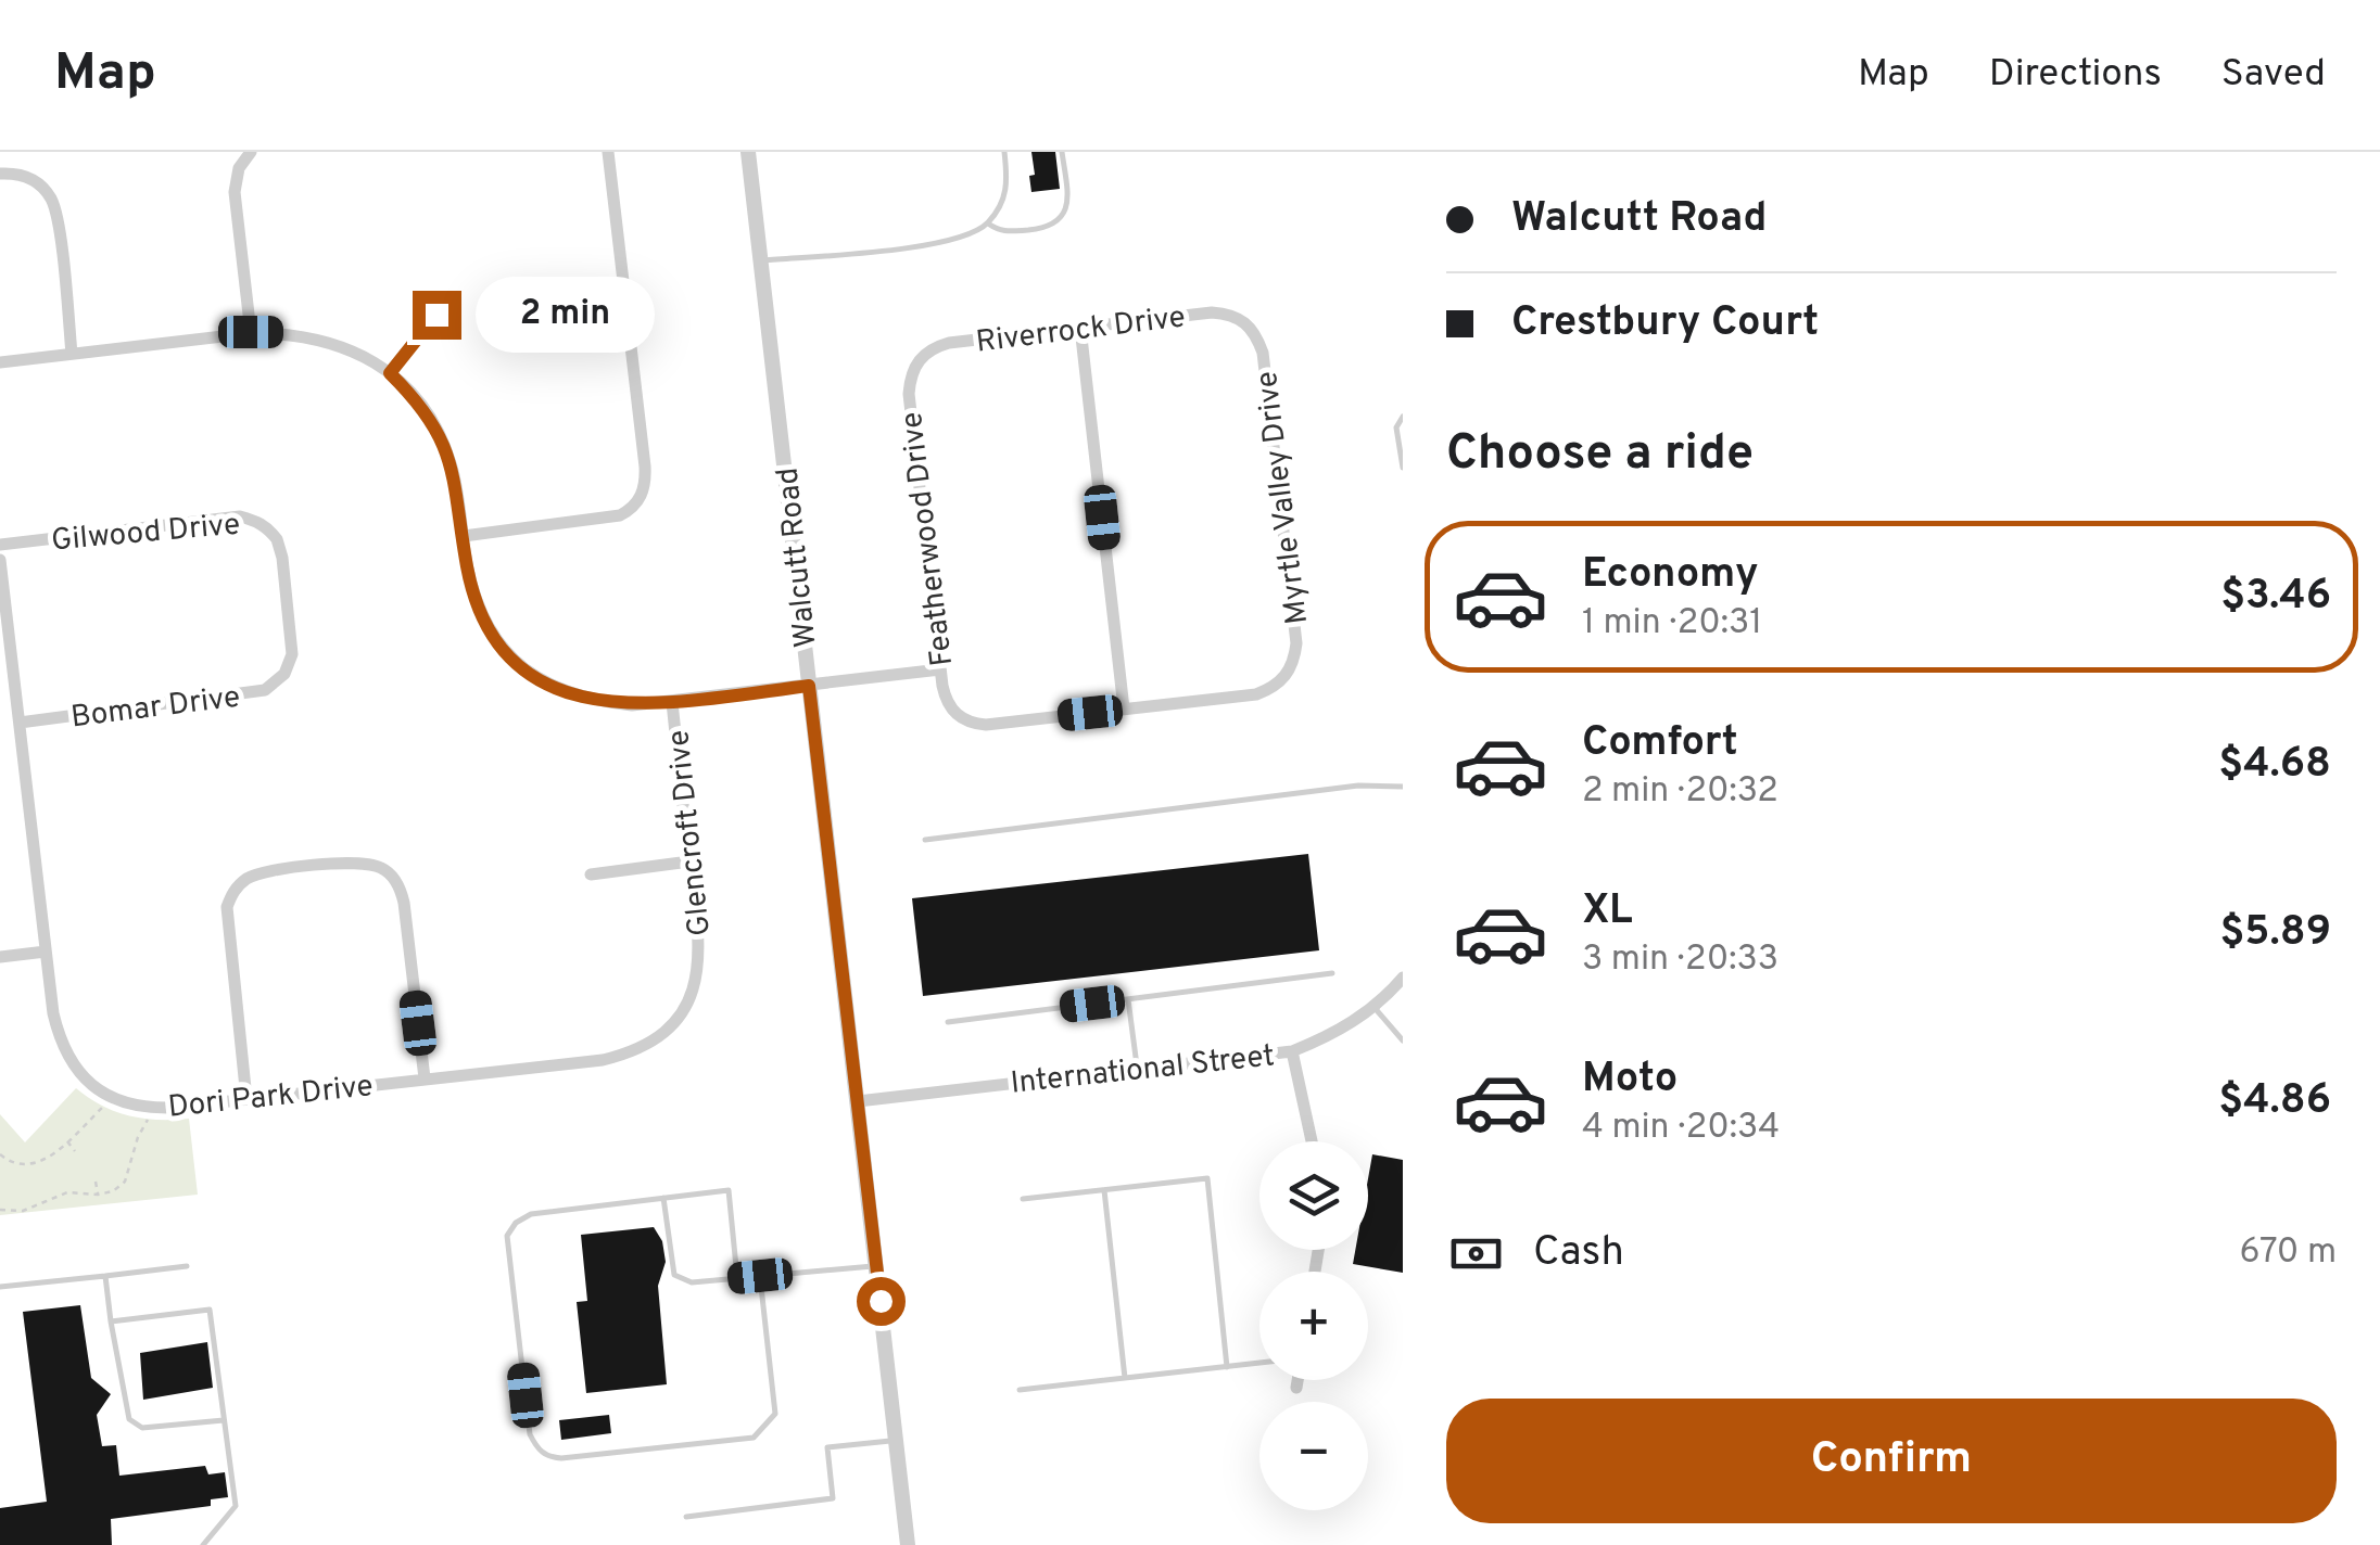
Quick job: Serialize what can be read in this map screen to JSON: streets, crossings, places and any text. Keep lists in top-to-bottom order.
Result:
{
  "streets": {
    "street": [
      "Riverrock Drive",
      "Myrtle Valley Drive",
      "Gilwood Drive",
      "Featherwood Drive",
      "Walcutt Road",
      "Bomar Drive",
      "Glencroft Drive",
      "International Street",
      "Dori Park Drive"
    ]
  },
  "crossings": [
    ["Riverrock Drive", "Myrtle Valley Drive"],
    ["Riverrock Drive", "Featherwood Drive"],
    ["Myrtle Valley Drive", "Featherwood Drive"],
    ["Gilwood Drive", "Bomar Drive"],
    ["Walcutt Road", "International Street"],
    ["Glencroft Drive", "Dori Park Drive"]
  ],
  "page": {
    "header": "Map",
    "nav": ["Map", "Directions", "Saved"],
    "banner": ["Walcutt Road", "Crestbury Court"],
    "bubble": "2 min",
    "heading": "Choose a ride",
    "list": [
      {
        "name": "Economy",
        "note": "1 min · 20:31",
        "value": "$3.46"
      },
      {
        "name": "Comfort",
        "note": "2 min · 20:32",
        "value": "$4.68"
      },
      {
        "name": "XL",
        "note": "3 min · 20:33",
        "value": "$5.89"
      },
      {
        "name": "Moto",
        "note": "4 min · 20:34",
        "value": "$4.86"
      }
    ],
    "map_buttons": ["+", "−"],
    "pay": ["Cash", "670 m"],
    "buttons": "Confirm"
  }
}
